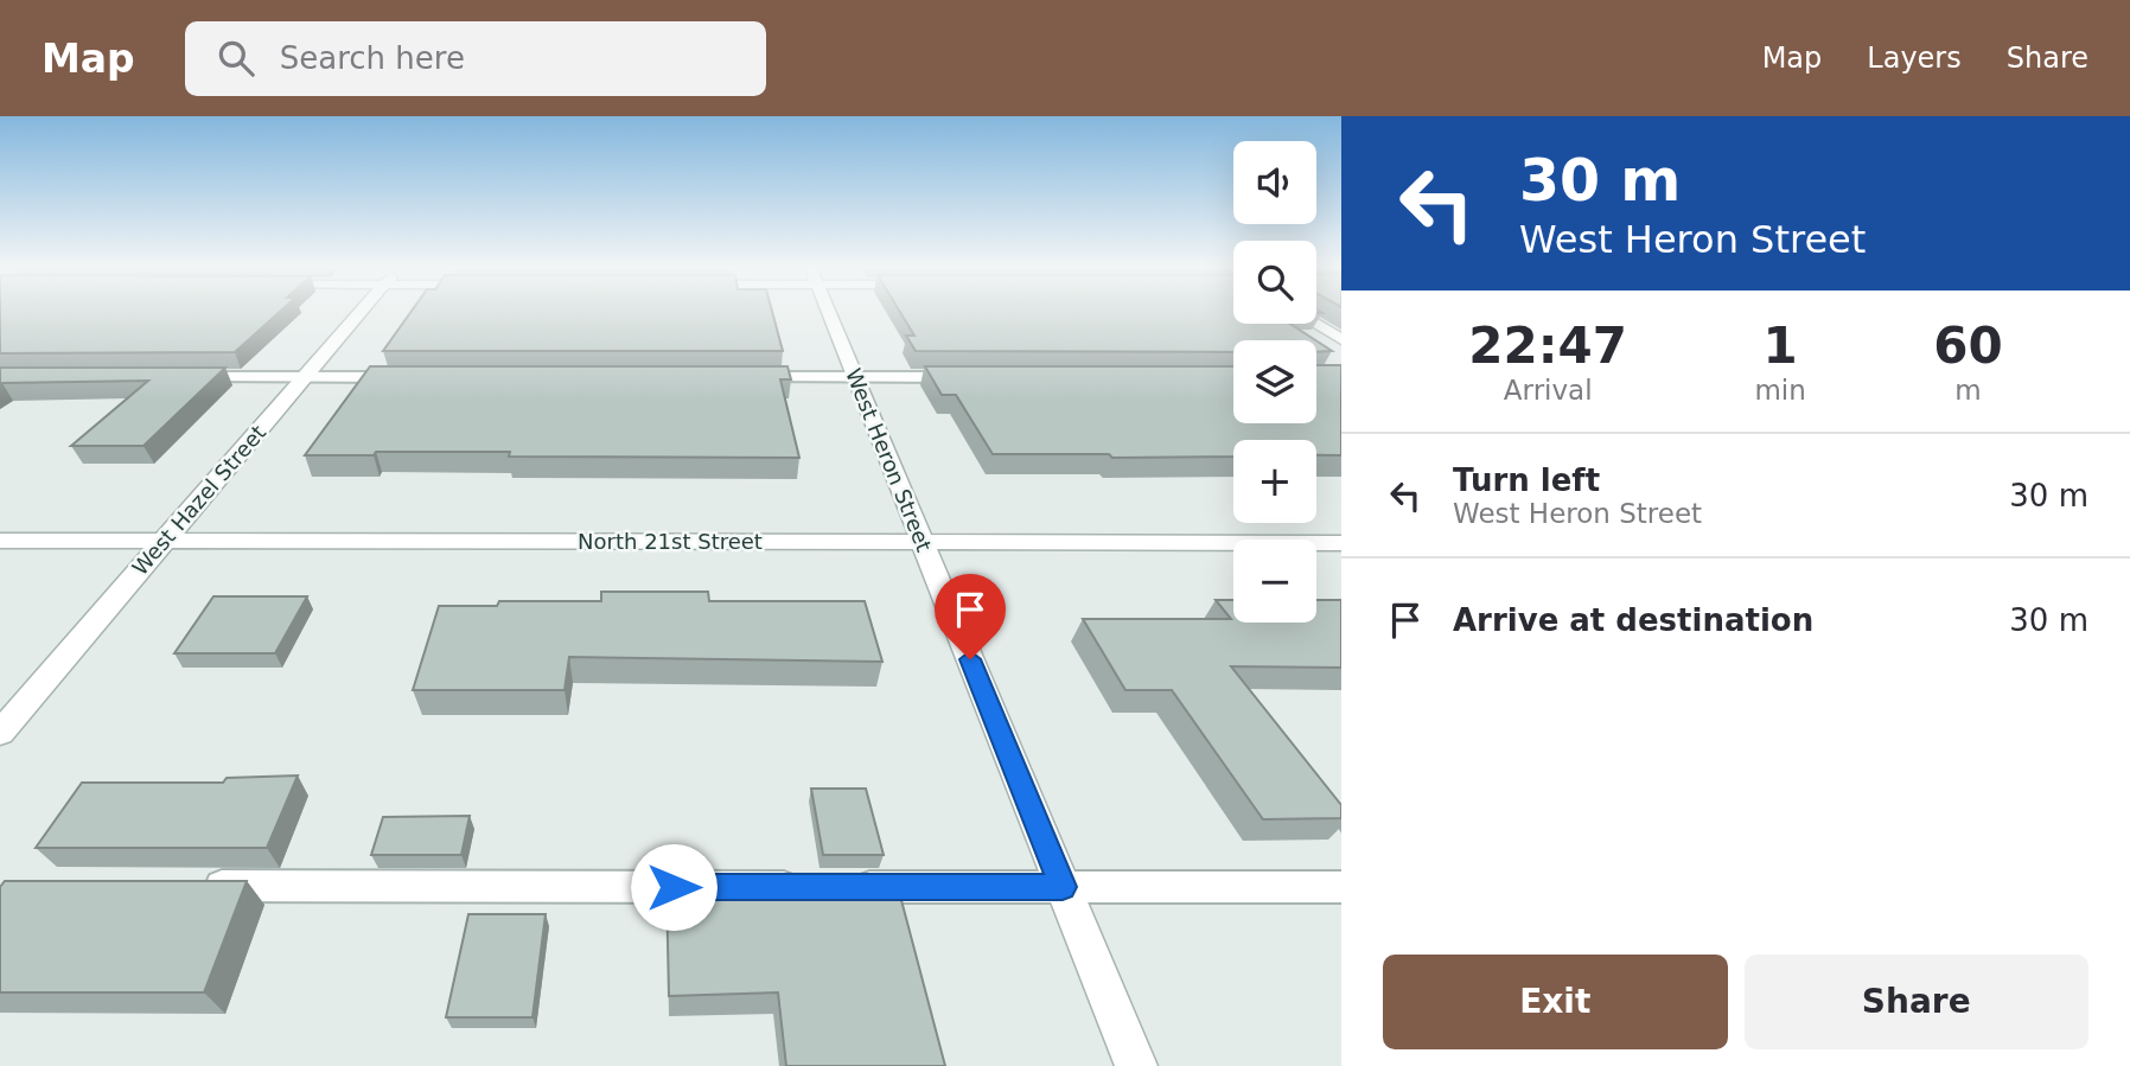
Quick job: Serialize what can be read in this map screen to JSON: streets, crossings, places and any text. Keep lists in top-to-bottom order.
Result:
{
  "streets": {
    "street": ["West Heron Street", "West Hazel Street", "North 21st Street"]
  },
  "crossings": [
    ["West Heron Street", "North 21st Street"],
    ["West Hazel Street", "North 21st Street"]
  ],
  "page": {
    "header": "Map",
    "search": "Search here",
    "nav": ["Map", "Layers", "Share"],
    "turn": ["30 m", "West Heron Street"],
    "map_buttons": ["+", "−"],
    "eta": [
      "22:47",
      "Arrival",
      "1",
      "min",
      "60",
      "m"
    ],
    "list": [
      {
        "name": "Turn left",
        "note": "West Heron Street",
        "value": "30 m"
      },
      {
        "name": "Arrive at destination",
        "value": "30 m"
      }
    ],
    "buttons": ["Exit", "Share"]
  }
}
